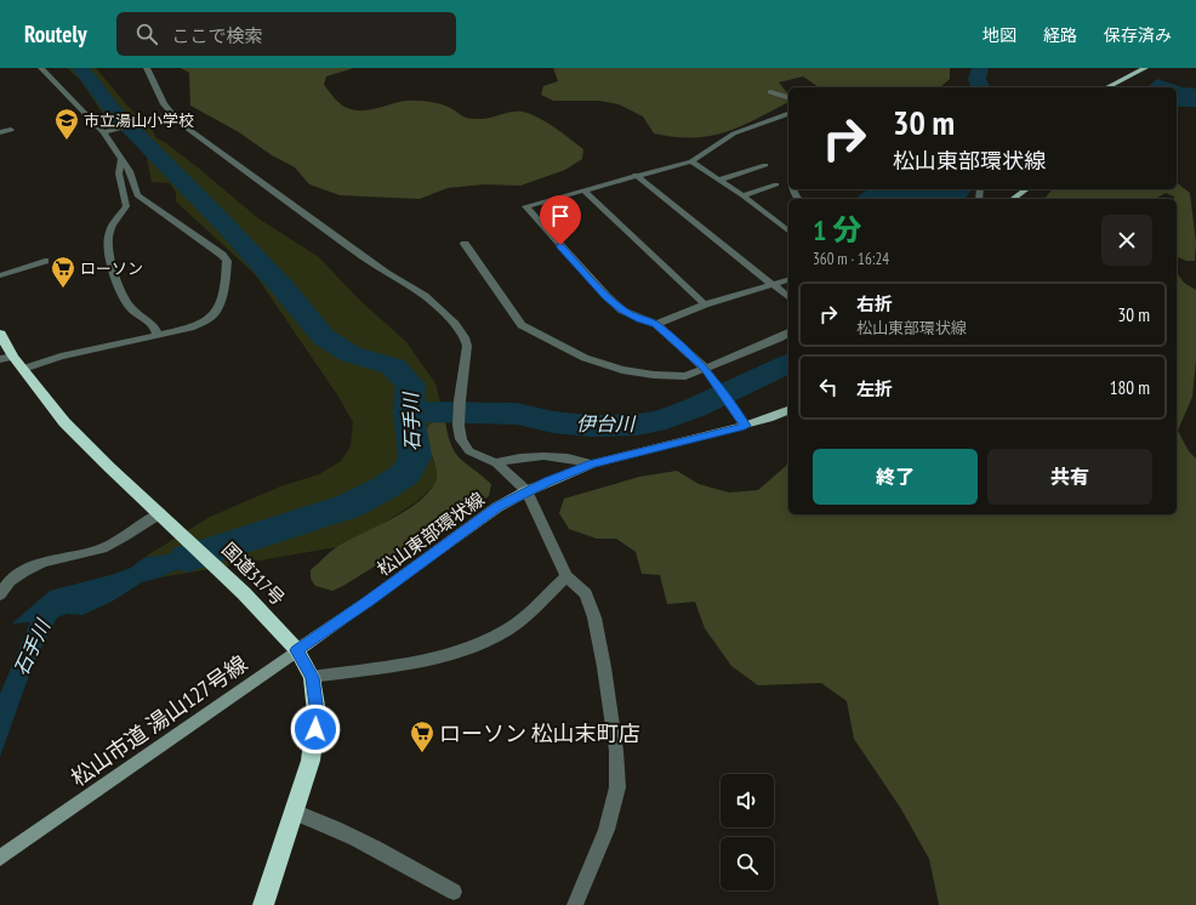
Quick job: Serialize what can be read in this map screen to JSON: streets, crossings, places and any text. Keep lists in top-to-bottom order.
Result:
{
  "streets": {
    "highway": ["国道317号"],
    "main road": ["松山東部環状線"],
    "street": ["松山市道 湯山127号線"]
  },
  "crossings": [
    ["松山東部環状線", "国道317号"],
    ["松山東部環状線", "松山市道 湯山127号線"],
    ["国道317号", "松山市道 湯山127号線"]
  ],
  "water": ["石手川", "伊台川"],
  "places": {
    "school or university": ["市立湯山小学校"],
    "supermarket": ["ローソン", "ローソン 松山末町店"]
  },
  "page": {
    "header": "Routely",
    "search": "ここで検索",
    "nav": ["地図", "経路", "保存済み"],
    "turn": ["30 m", "松山東部環状線"],
    "heading": ["1 分", "360 m · 16:24"],
    "list": [
      {
        "name": "右折",
        "note": "松山東部環状線",
        "value": "30 m"
      },
      {
        "name": "左折",
        "value": "180 m"
      }
    ],
    "buttons": ["終了", "共有"]
  }
}
